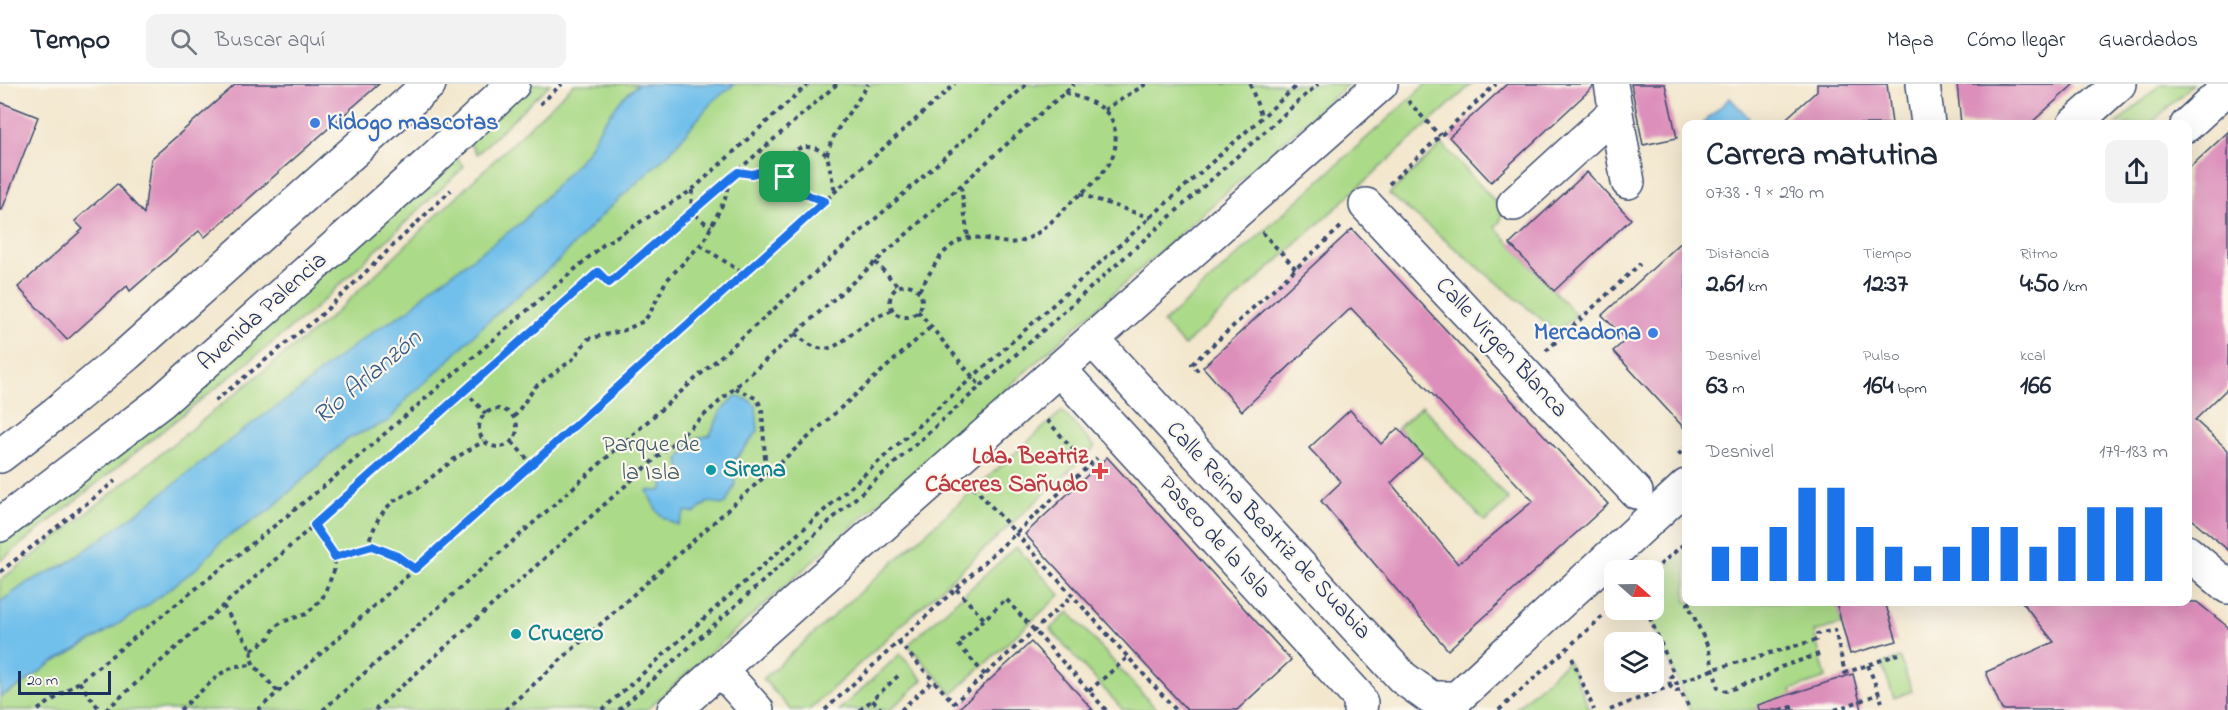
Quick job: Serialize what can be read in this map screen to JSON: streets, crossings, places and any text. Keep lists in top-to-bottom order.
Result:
{
  "streets": {
    "main road": [
      "Avenida Palencia",
      "Calle Virgen Blanca",
      "Calle Reina Beatriz de Suabia",
      "Paseo de la Isla"
    ]
  },
  "water": ["Río Arlanzón"],
  "parks": ["Parque de la Isla"],
  "places": {
    "other": [
      "Kidogo mascotas",
      "Mercadona",
      "Sirena",
      "Crucero"
    ],
    "health": ["Lda. Beatriz Cáceres Sañudo"]
  },
  "scale_bar": "20 m",
  "north": "right",
  "page": {
    "header": "Tempo",
    "search": "Buscar aquí",
    "nav": ["Mapa", "Cómo llegar", "Guardados"],
    "heading": ["Carrera matutina", "07:38 · 9 × 290 m"],
    "stats": [
      ["Distancia", "2.61 km"],
      ["Tiempo", "12:37"],
      ["Ritmo", "4:50 /km"],
      ["Desnivel", "63 m"],
      ["Pulso", "164 bpm"],
      ["kcal", "166"]
    ],
    "chart": ["Desnivel", "179–183 m"],
    "scale": "20 m"
  }
}
